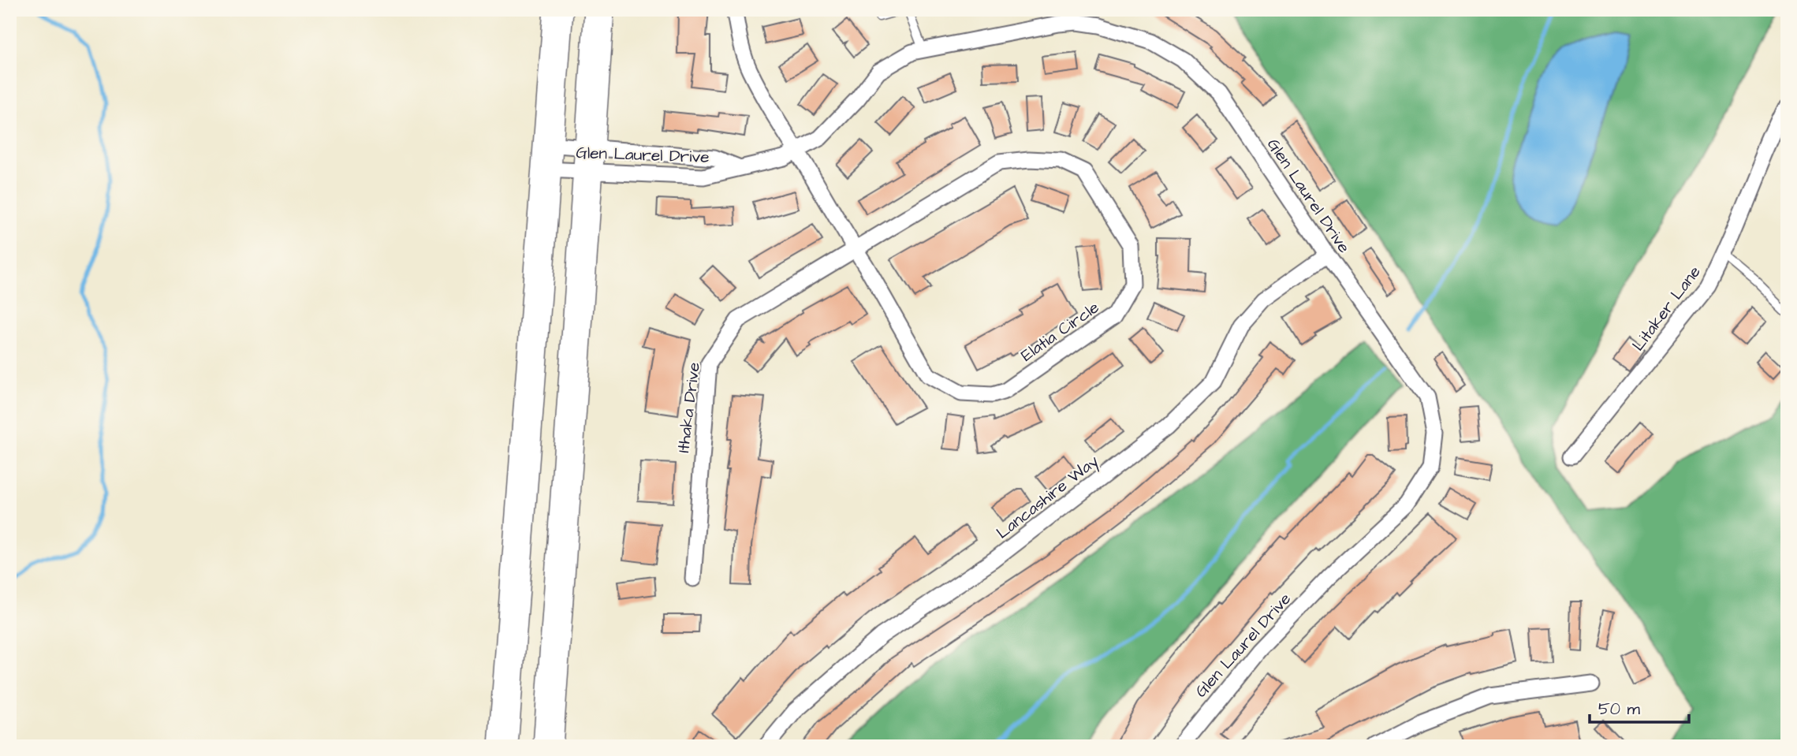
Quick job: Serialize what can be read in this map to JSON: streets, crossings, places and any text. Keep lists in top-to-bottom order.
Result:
{
  "streets": {
    "street": [
      "Glen Laurel Drive",
      "Litaker Lane",
      "Elatia Circle",
      "Ithaka Drive",
      "Lancashire Way"
    ]
  },
  "crossings": [
    ["Glen Laurel Drive", "Elatia Circle"],
    ["Glen Laurel Drive", "Lancashire Way"],
    ["Elatia Circle", "Ithaka Drive"]
  ],
  "scale_bar": "50 m"
}
